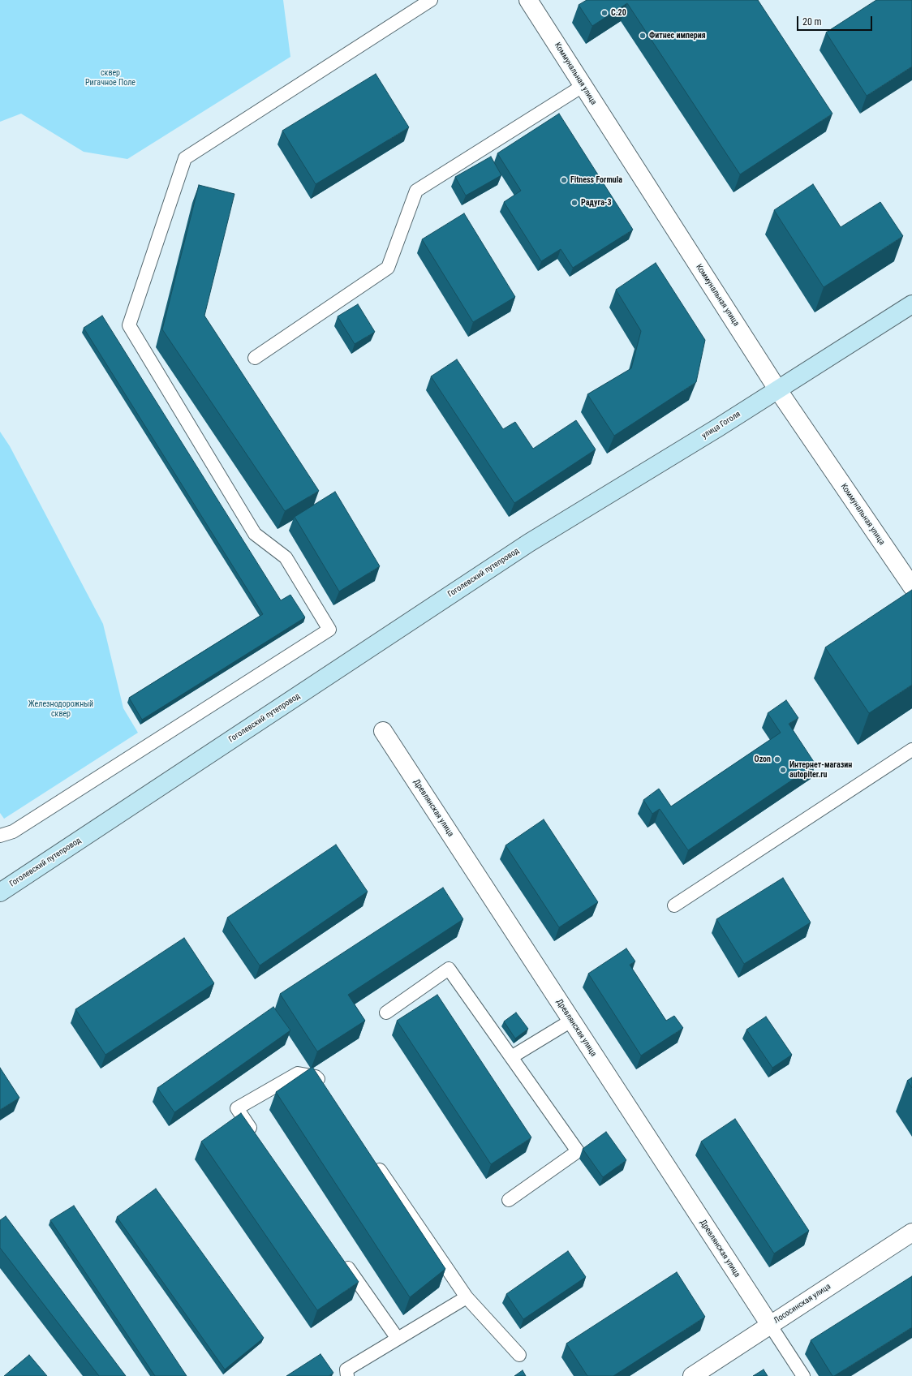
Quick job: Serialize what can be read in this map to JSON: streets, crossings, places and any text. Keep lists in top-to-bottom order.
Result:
{
  "streets": {
    "main road": ["улица Гоголя", "Гоголевский путепровод"],
    "street": ["Коммунальная улица", "Древлянская улица", "Лососинская улица"]
  },
  "crossings": [
    ["Коммунальная улица", "улица Гоголя"],
    ["улица Гоголя", "Гоголевский путепровод"],
    ["Древлянская улица", "Лососинская улица"]
  ],
  "parks": ["сквер Ригачное Поле", "Железнодорожный сквер"],
  "places": [
    "C.20",
    "Фитнес империя",
    "Fitness Formula",
    "Радуга-3",
    "Ozon",
    "Интернет-магазин autopiter.ru"
  ],
  "scale_bar": "20 m"
}
